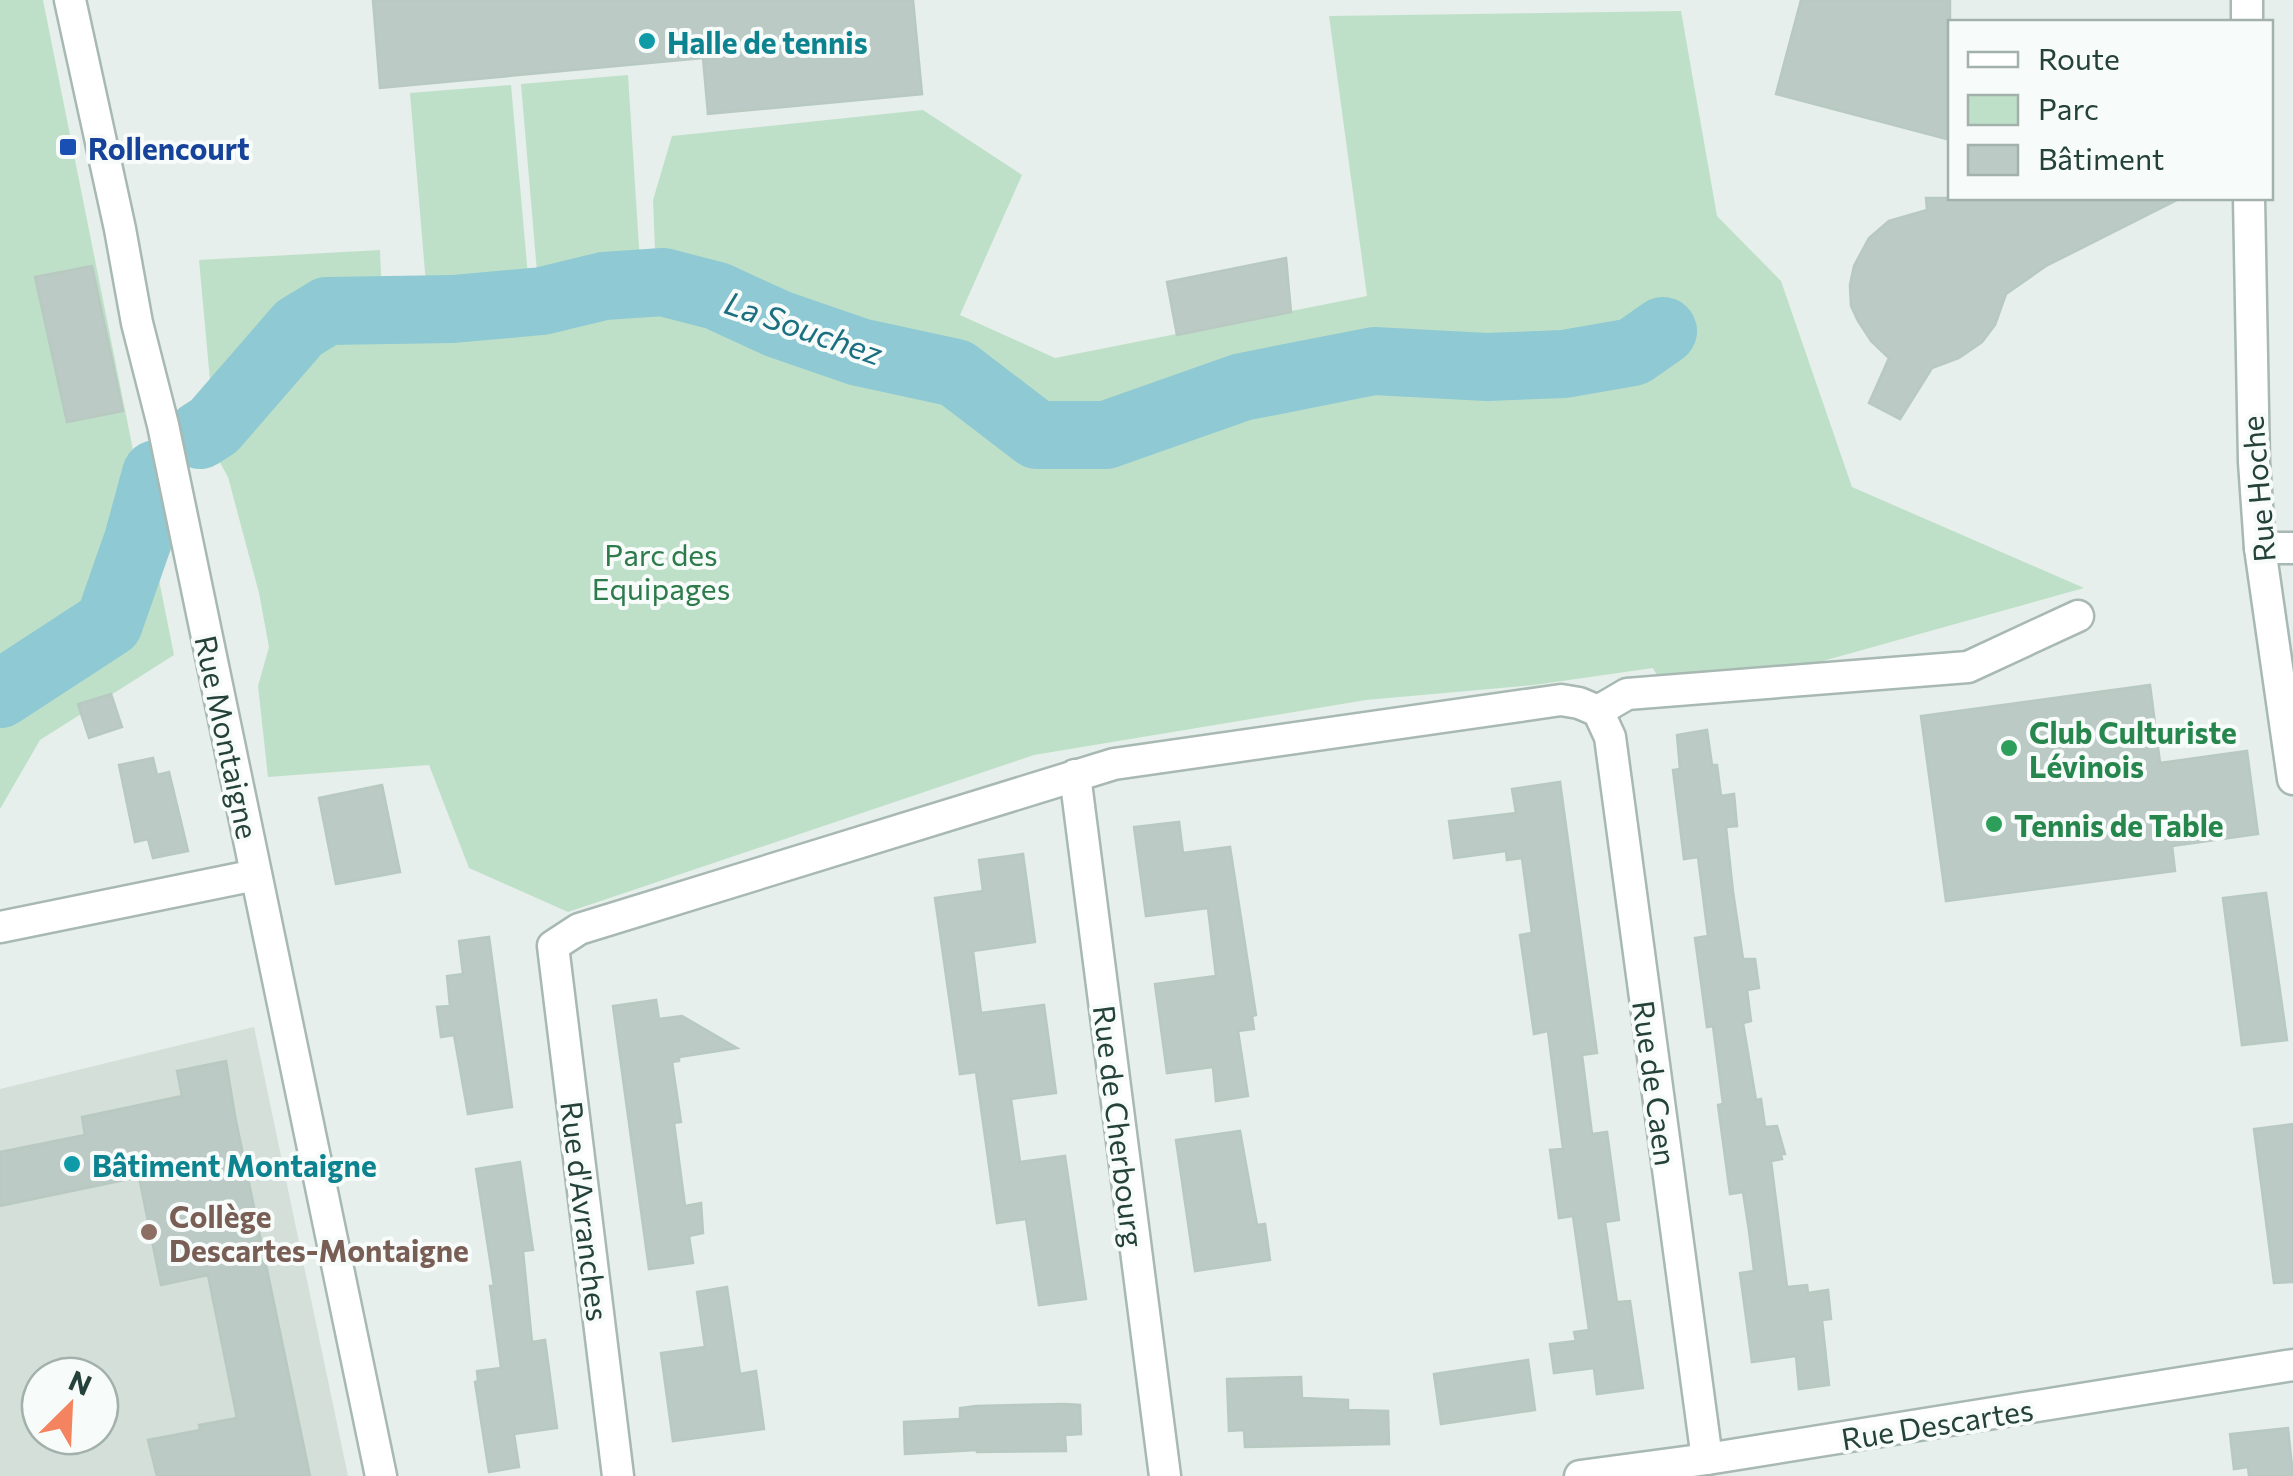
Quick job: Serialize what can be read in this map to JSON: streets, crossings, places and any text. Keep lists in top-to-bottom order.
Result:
{
  "streets": {
    "street": [
      "Rue Hoche",
      "Rue Montaigne",
      "Rue de Caen",
      "Rue de Cherbourg",
      "Rue d'Avranches",
      "Rue Descartes"
    ]
  },
  "crossings": [
    ["Rue de Caen", "Rue Descartes"],
    ["Rue de Cherbourg", "Rue d'Avranches"]
  ],
  "water": ["La Souchez"],
  "parks": ["Parc des Equipages"],
  "places": {
    "other": [
      "Halle de tennis",
      "Club Culturiste Lévinois",
      "Tennis de Table",
      "Bâtiment Montaigne",
      "Collège Descartes-Montaigne"
    ],
    "transit": ["Rollencourt"]
  },
  "legend": ["Route", "Parc", "Bâtiment"],
  "north": "top right"
}
